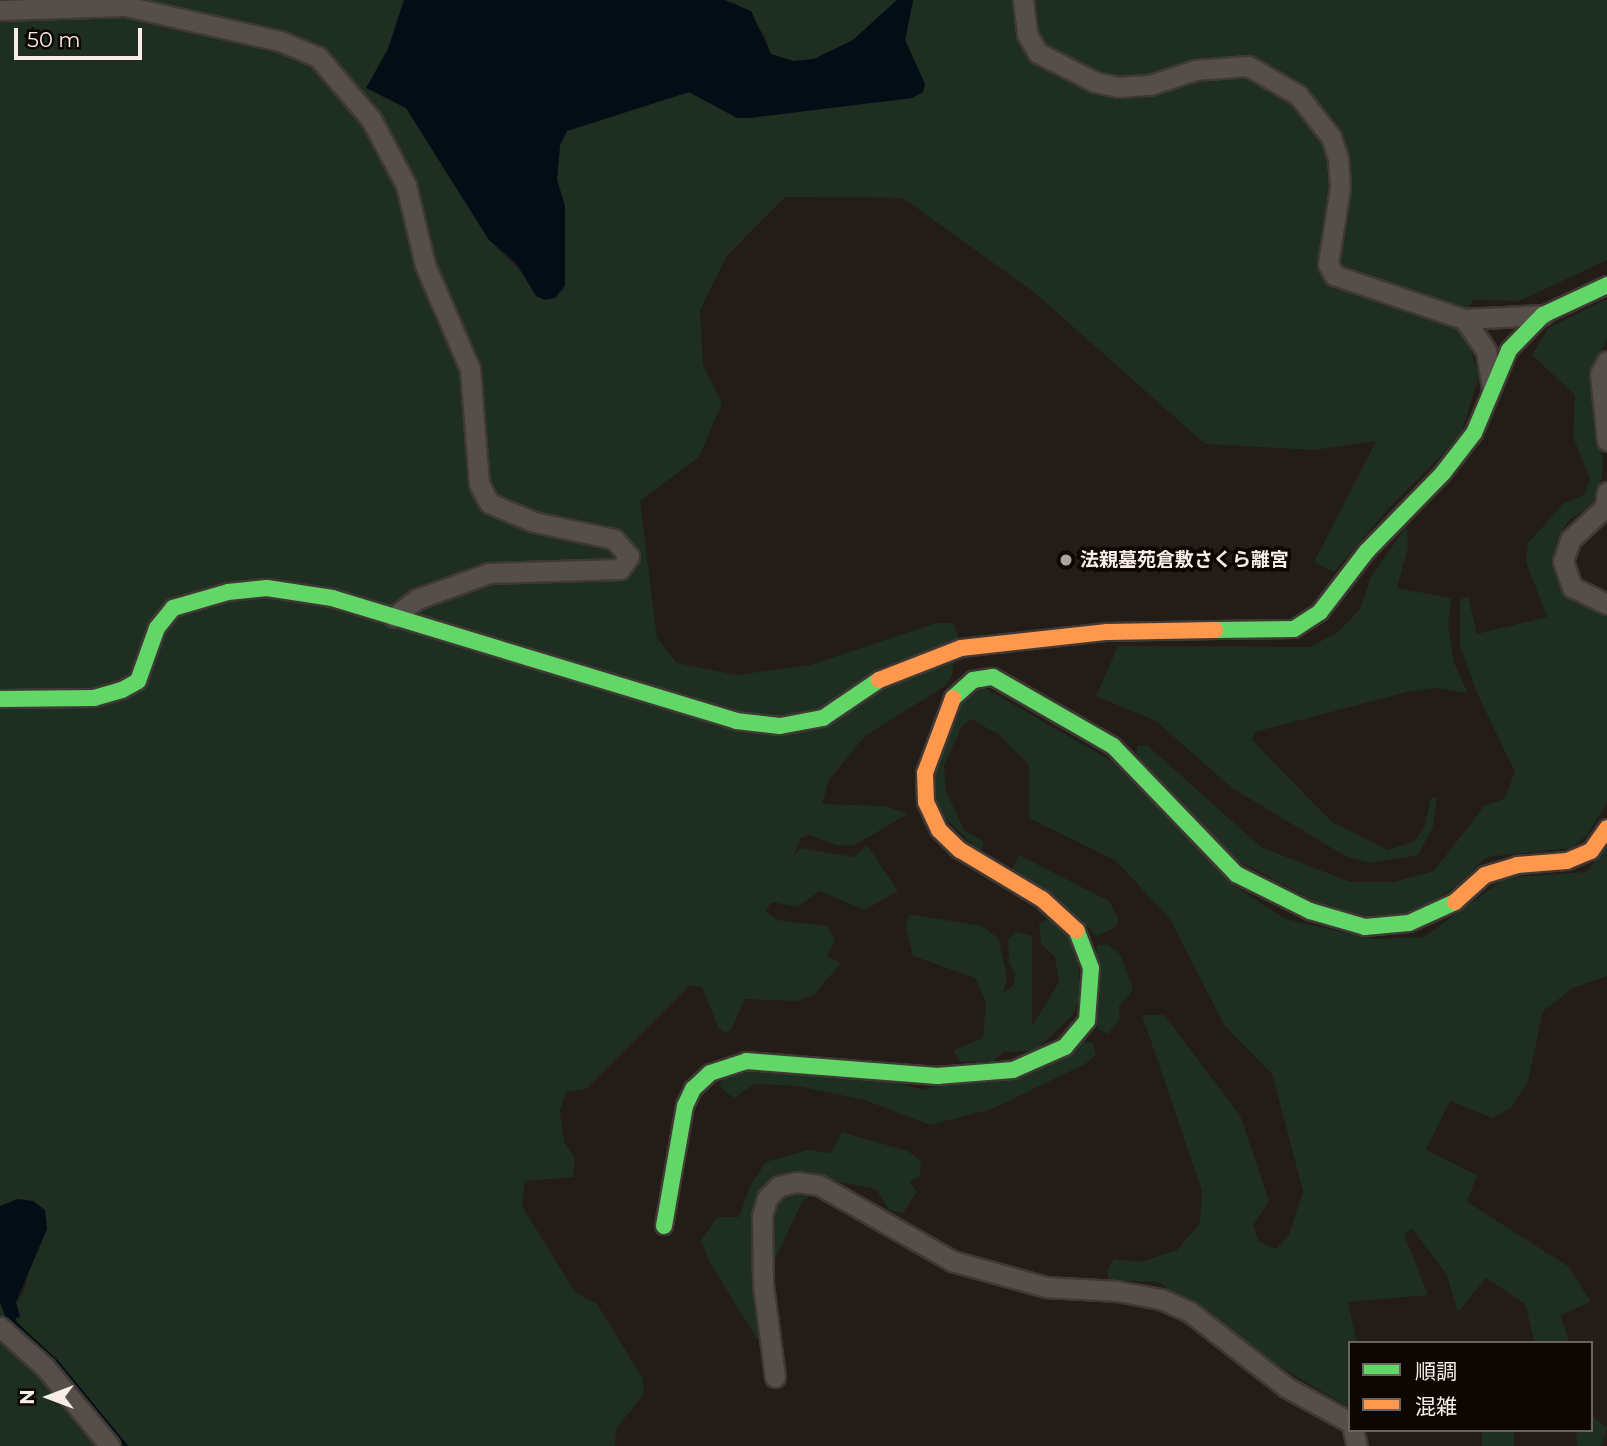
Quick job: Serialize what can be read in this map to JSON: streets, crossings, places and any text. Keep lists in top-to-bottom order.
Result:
{
  "places": ["法親墓苑倉敷さくら離宮"],
  "legend": ["順調", "混雑"],
  "scale_bar": "50 m",
  "north": "left"
}
